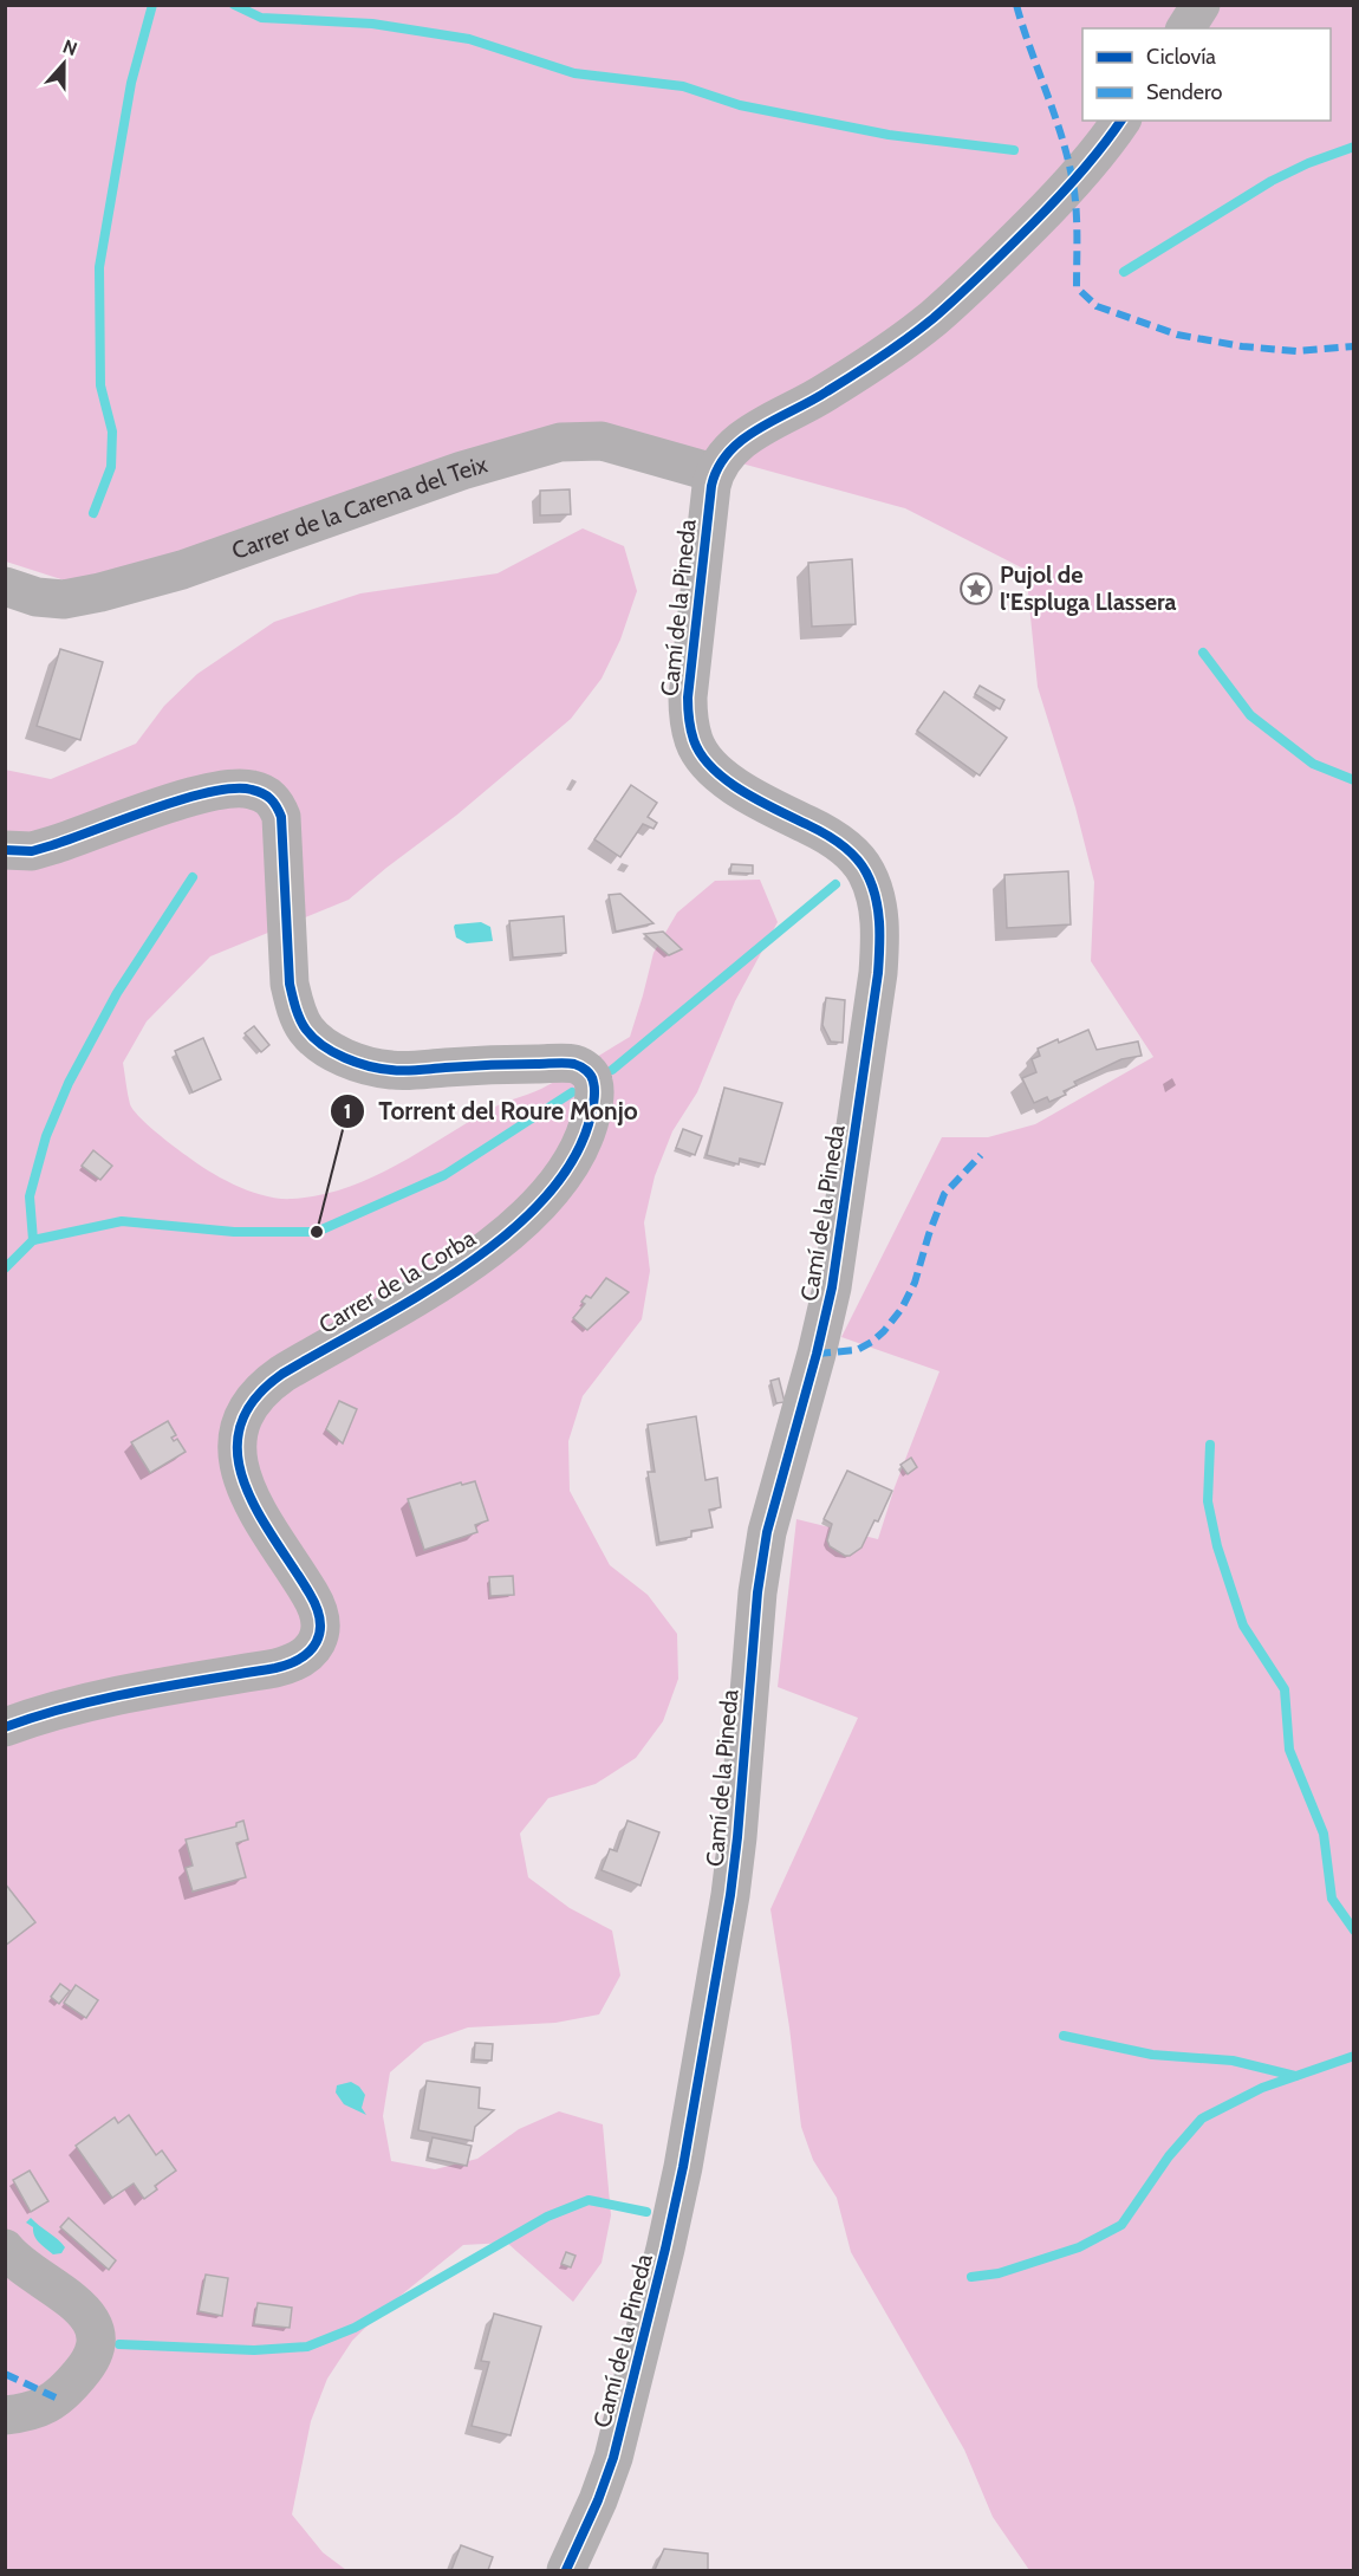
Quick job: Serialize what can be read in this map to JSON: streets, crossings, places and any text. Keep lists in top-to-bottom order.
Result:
{
  "streets": {
    "street": ["Carrer de la Carena del Teix", "Camí de la Pineda", "Carrer de la Corba"]
  },
  "crossings": [
    ["Carrer de la Carena del Teix", "Camí de la Pineda"]
  ],
  "places": {
    "place": ["Pujol de l'Espluga Llassera"],
    "other": ["Torrent del Roure Monjo"]
  },
  "legend": ["Ciclovía", "Sendero"],
  "north": "top"
}
